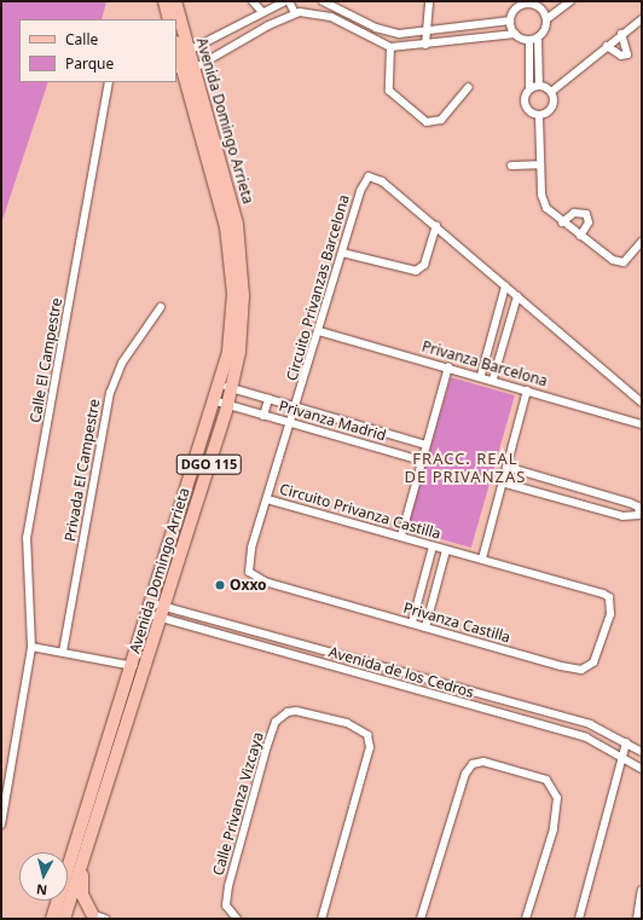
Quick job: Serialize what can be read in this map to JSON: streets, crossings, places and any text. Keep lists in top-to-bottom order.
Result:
{
  "streets": {
    "main road": ["Avenida Domingo Arrieta", "DGO 115"],
    "street": [
      "Circuito Privanzas Barcelona",
      "Calle El Campestre",
      "Privanza Barcelona",
      "Privanza Madrid",
      "Privada El Campestre",
      "Circuito Privanza Castilla",
      "Privanza Castilla",
      "Avenida de los Cedros",
      "Calle Privanza Vizcaya"
    ]
  },
  "crossings": [
    ["Avenida Domingo Arrieta", "Privanza Madrid"],
    ["Avenida Domingo Arrieta", "Avenida de los Cedros"],
    ["Circuito Privanzas Barcelona", "Privanza Barcelona"],
    ["Circuito Privanzas Barcelona", "Privanza Madrid"],
    ["Circuito Privanzas Barcelona", "Privanza Castilla"],
    ["Privanza Madrid", "Privanza Castilla"],
    ["Circuito Privanza Castilla", "Privanza Castilla"]
  ],
  "districts": ["FRACC. REAL DE PRIVANZAS"],
  "places": ["Oxxo"],
  "legend": ["Calle", "Parque"],
  "north": "bottom"
}
